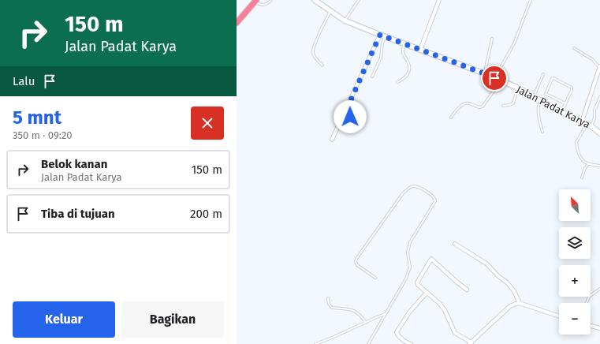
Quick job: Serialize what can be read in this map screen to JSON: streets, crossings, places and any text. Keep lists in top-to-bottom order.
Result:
{
  "streets": {
    "street": ["Jalan Padat Karya"]
  },
  "north": "top left",
  "page": {
    "turn": ["150 m", "Jalan Padat Karya"],
    "then": "Lalu",
    "heading": ["5 mnt", "350 m · 09:20"],
    "list": [
      {
        "name": "Belok kanan",
        "note": "Jalan Padat Karya",
        "value": "150 m"
      },
      {
        "name": "Tiba di tujuan",
        "value": "200 m"
      }
    ],
    "map_buttons": ["+", "−"],
    "buttons": ["Keluar", "Bagikan"]
  }
}
